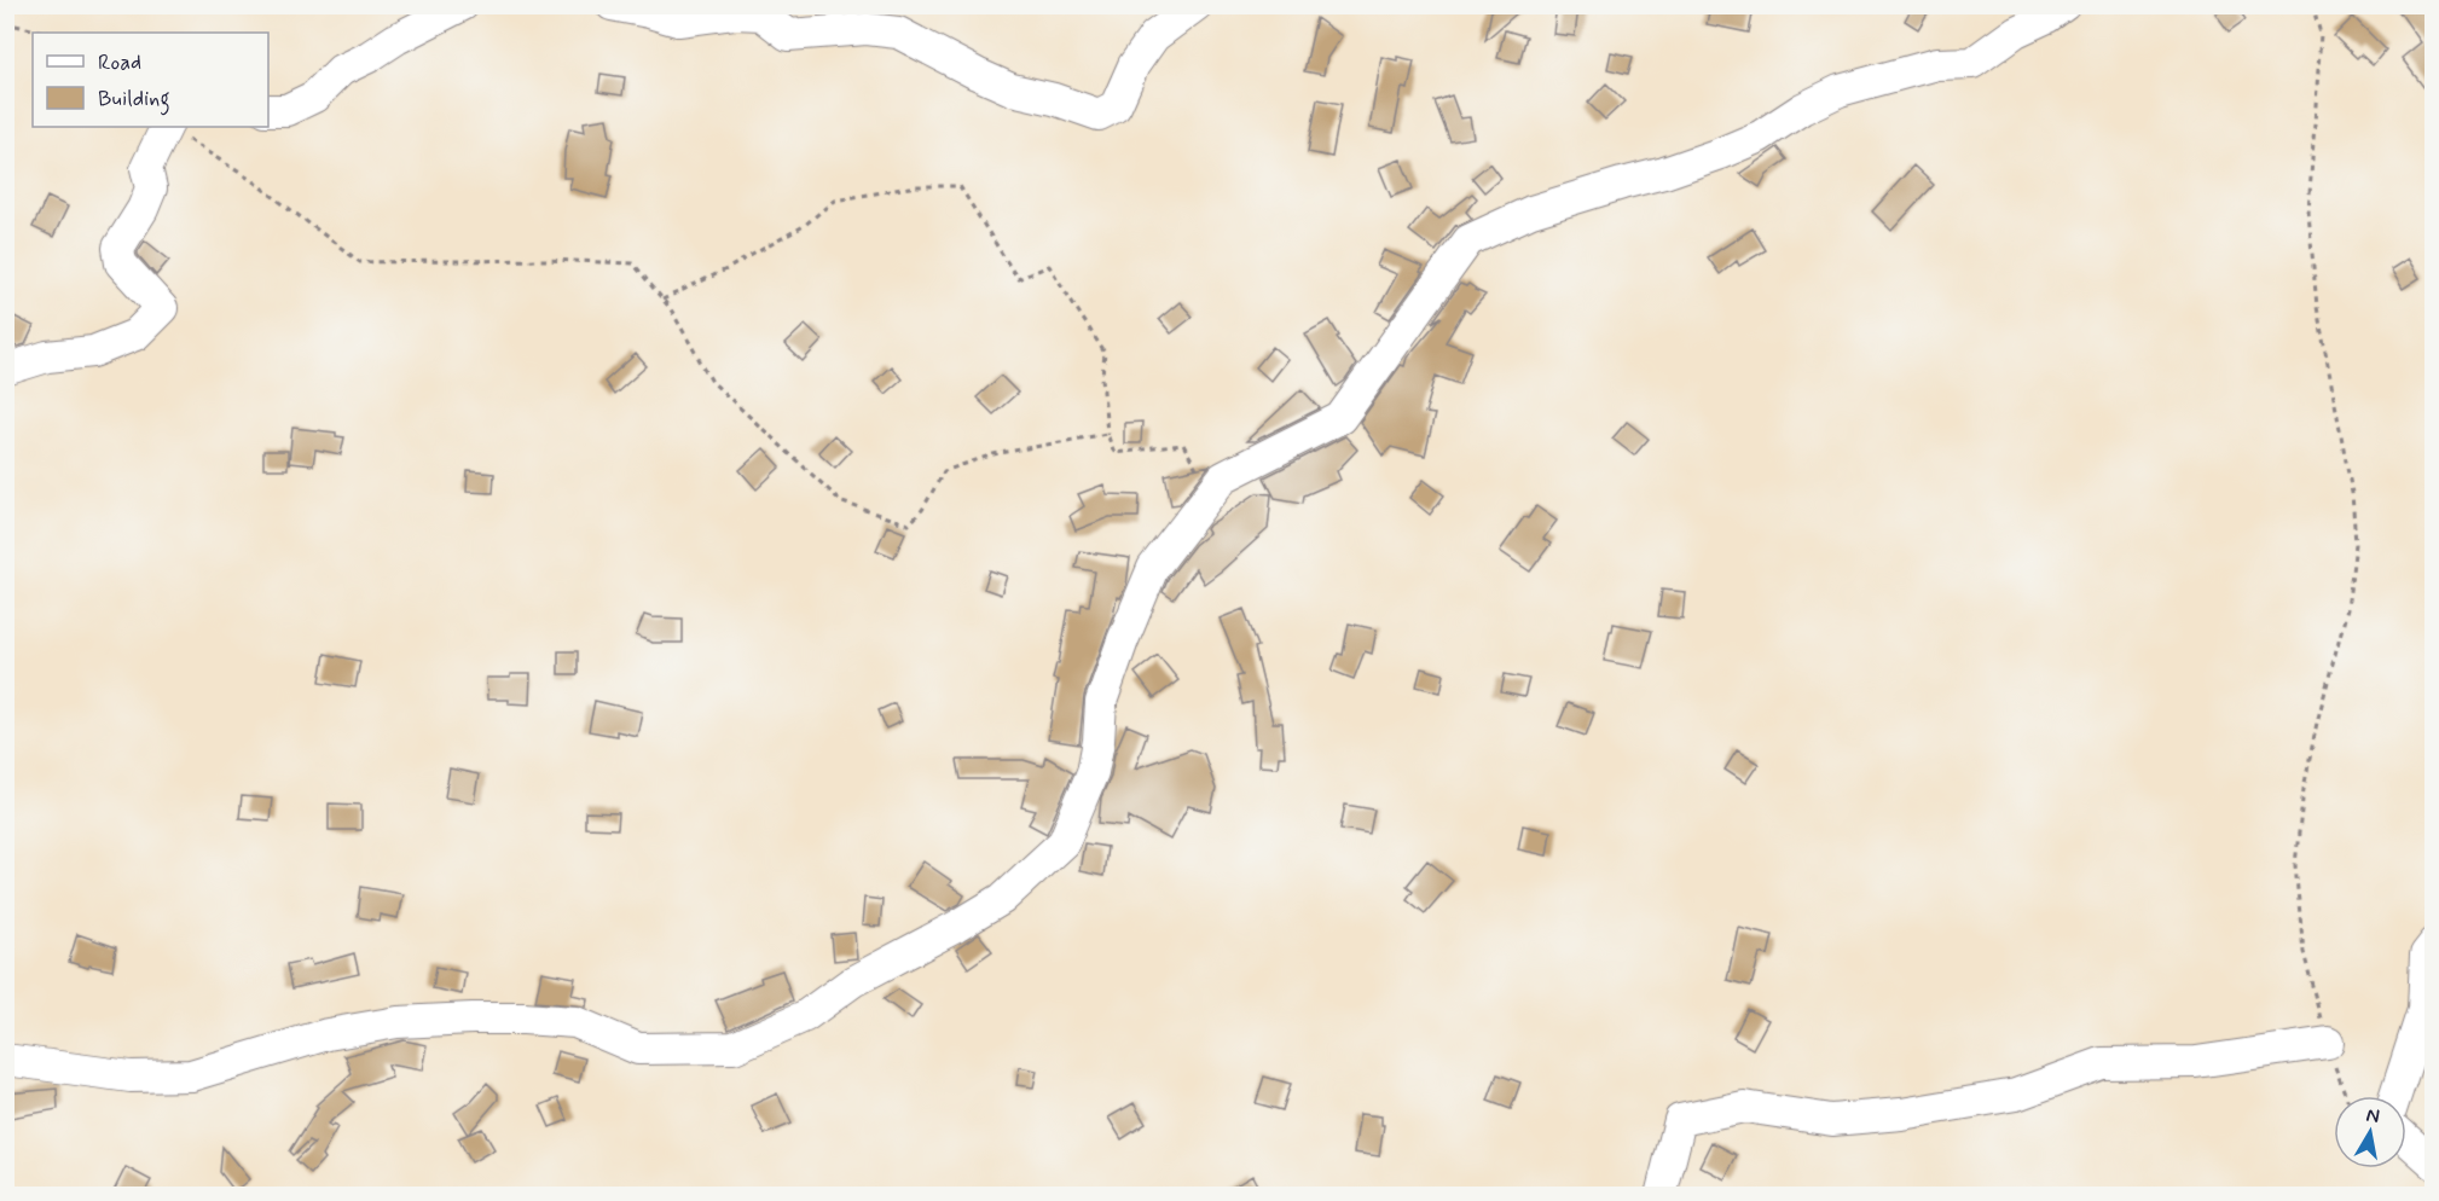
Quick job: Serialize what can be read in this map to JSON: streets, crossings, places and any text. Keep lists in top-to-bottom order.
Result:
{
  "legend": ["Road", "Building"],
  "north": "top"
}
